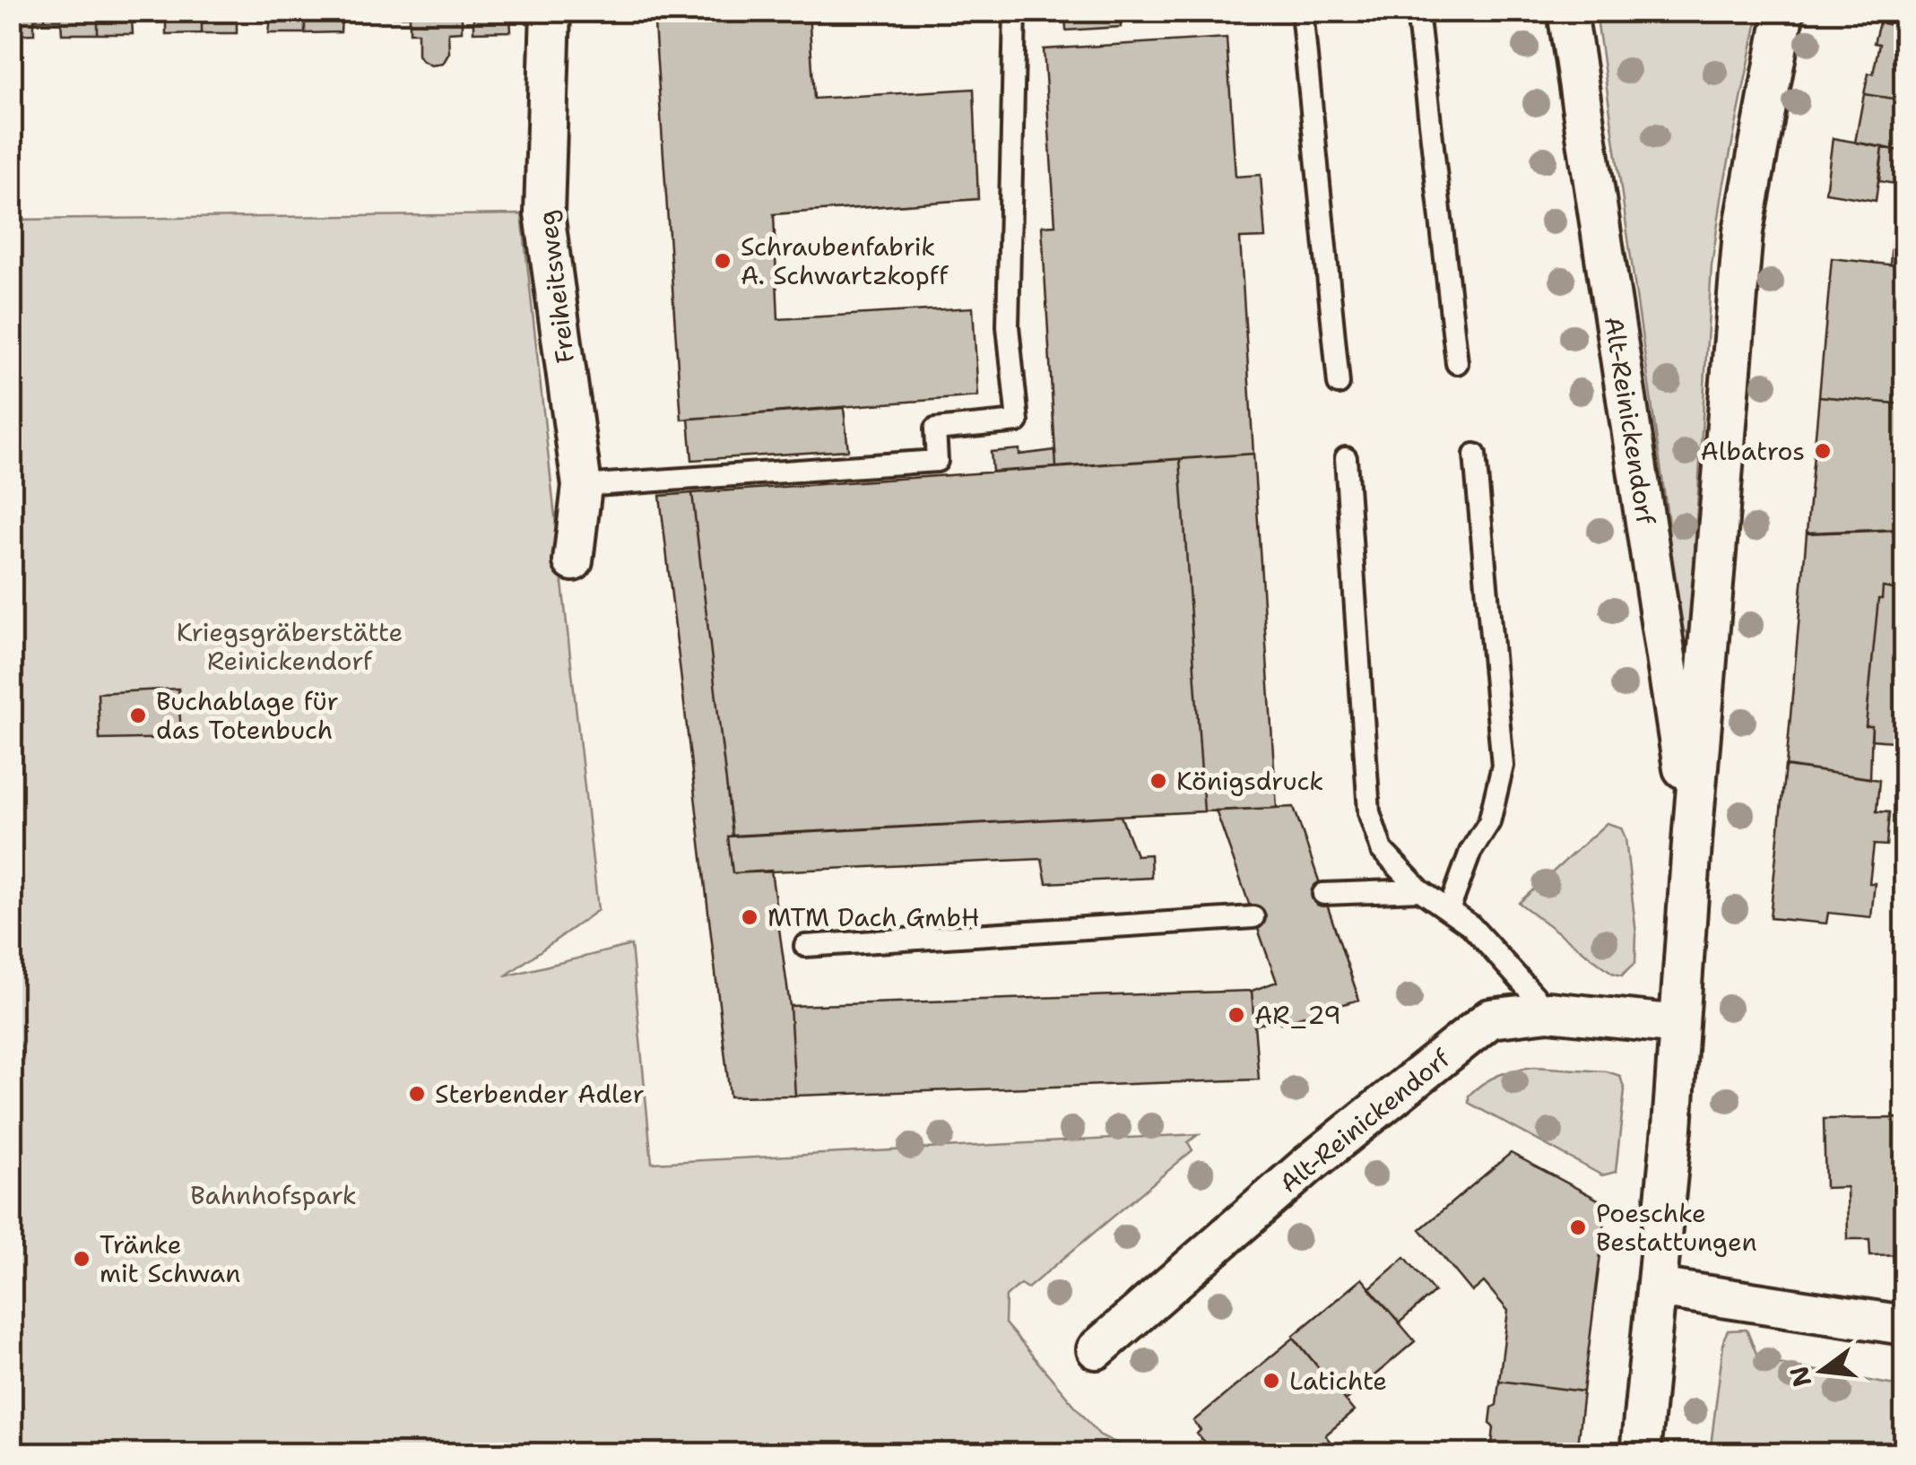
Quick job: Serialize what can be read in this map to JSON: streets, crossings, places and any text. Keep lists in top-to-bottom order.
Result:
{
  "streets": {
    "street": ["Freiheitsweg", "Alt-Reinickendorf"]
  },
  "parks": ["Kriegsgräberstätte Reinickendorf", "Bahnhofspark"],
  "places": [
    "Schraubenfabrik A. Schwartzkopff",
    "Albatros",
    "Buchablage für das Totenbuch",
    "Königsdruck",
    "MTM Dach GmbH",
    "AR_29",
    "Sterbender Adler",
    "Poeschke Bestattungen",
    "Tränke mit Schwan",
    "Latichte"
  ],
  "north": "left"
}
